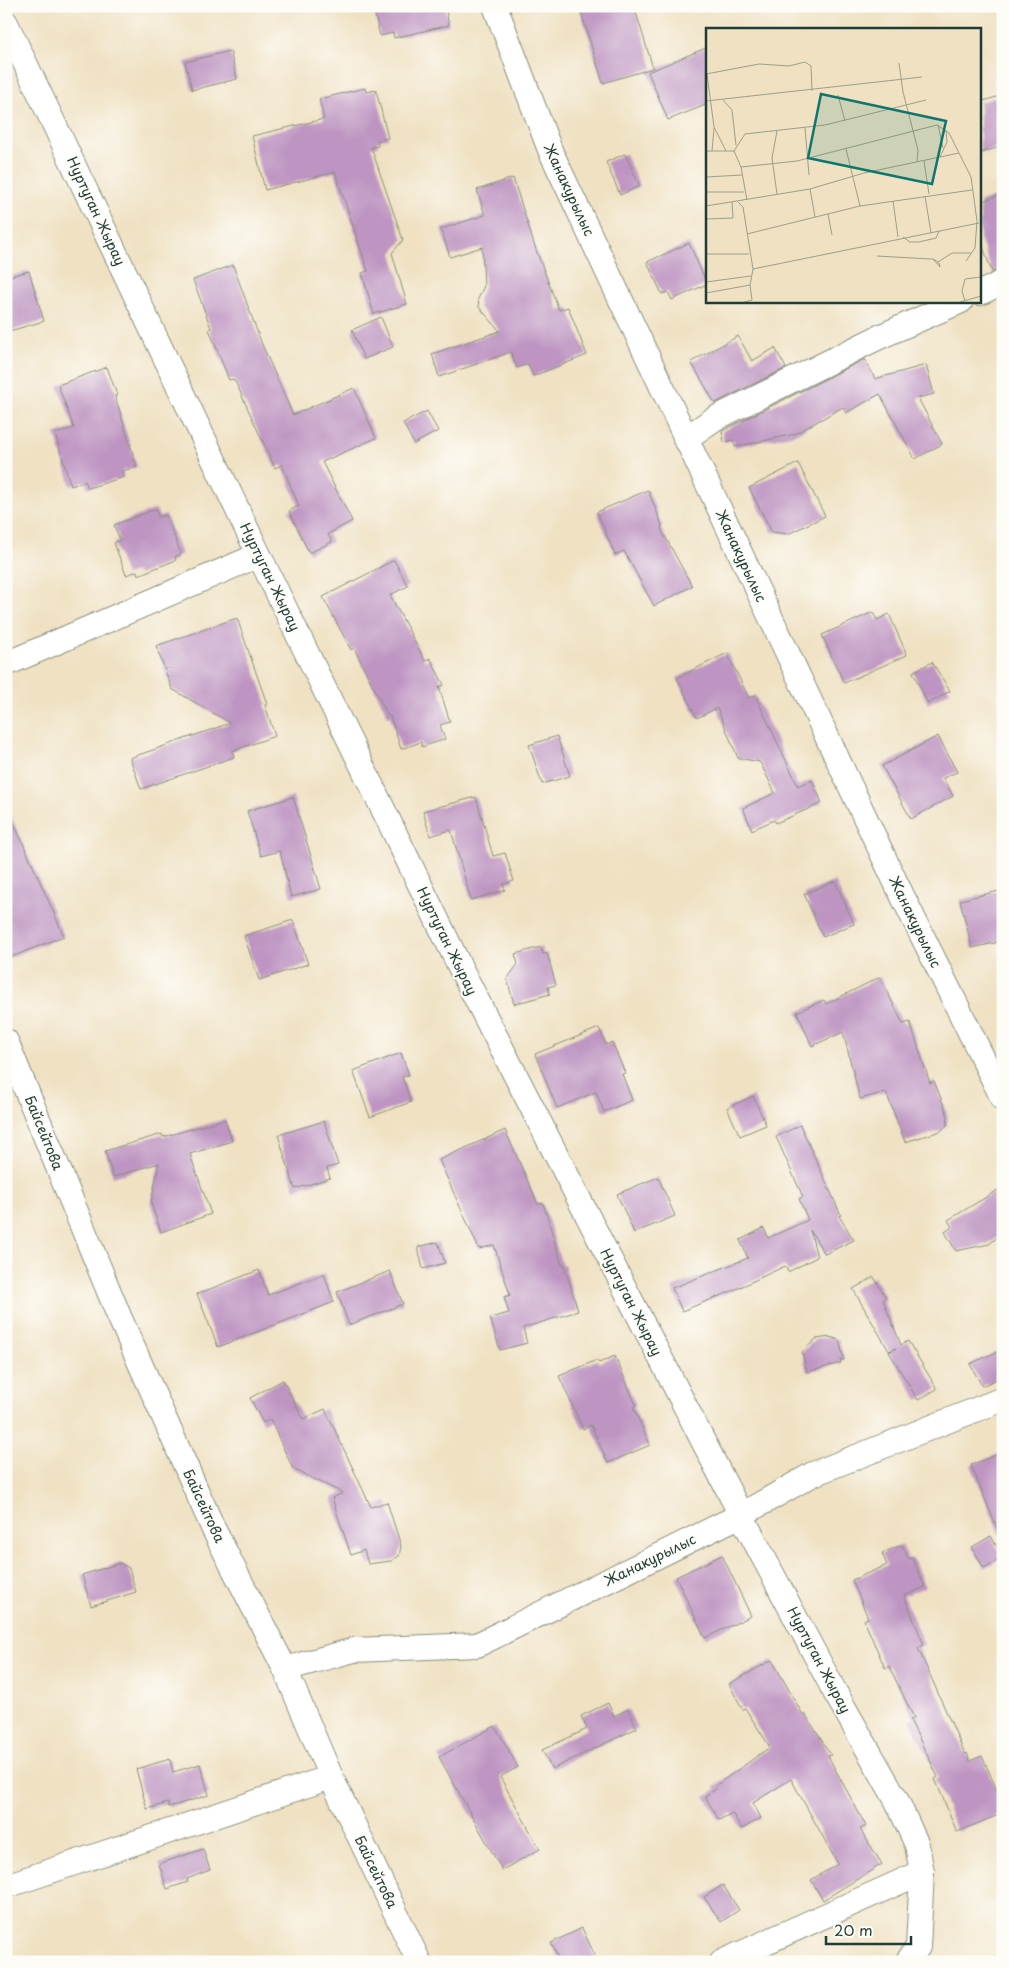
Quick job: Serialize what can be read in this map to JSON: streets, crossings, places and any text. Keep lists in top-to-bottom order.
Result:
{
  "streets": {
    "street": ["Жанакурылыс", "Нуртуган Жырау", "Байсейтова"]
  },
  "crossings": [
    ["Жанакурылыс", "Нуртуган Жырау"],
    ["Жанакурылыс", "Байсейтова"]
  ],
  "scale_bar": "20 m"
}
